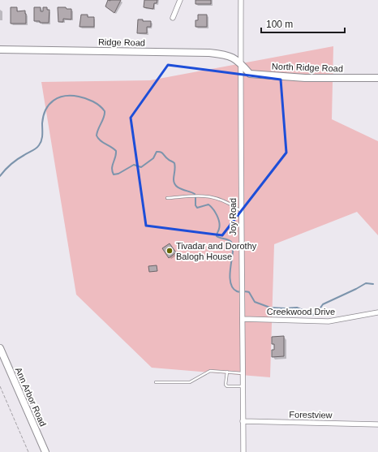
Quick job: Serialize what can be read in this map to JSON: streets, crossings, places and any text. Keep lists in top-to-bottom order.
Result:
{
  "streets": {
    "street": [
      "Ridge Road",
      "North Ridge Road",
      "Joy Road",
      "Creekwood Drive",
      "Ann Arbor Road",
      "Forestview"
    ]
  },
  "crossings": [
    ["Ridge Road", "North Ridge Road"],
    ["Ridge Road", "Joy Road"],
    ["North Ridge Road", "Joy Road"],
    ["Joy Road", "Creekwood Drive"],
    ["Joy Road", "Forestview"]
  ],
  "places": ["Tivadar and Dorothy Balogh House"],
  "scale_bar": "100 m"
}
